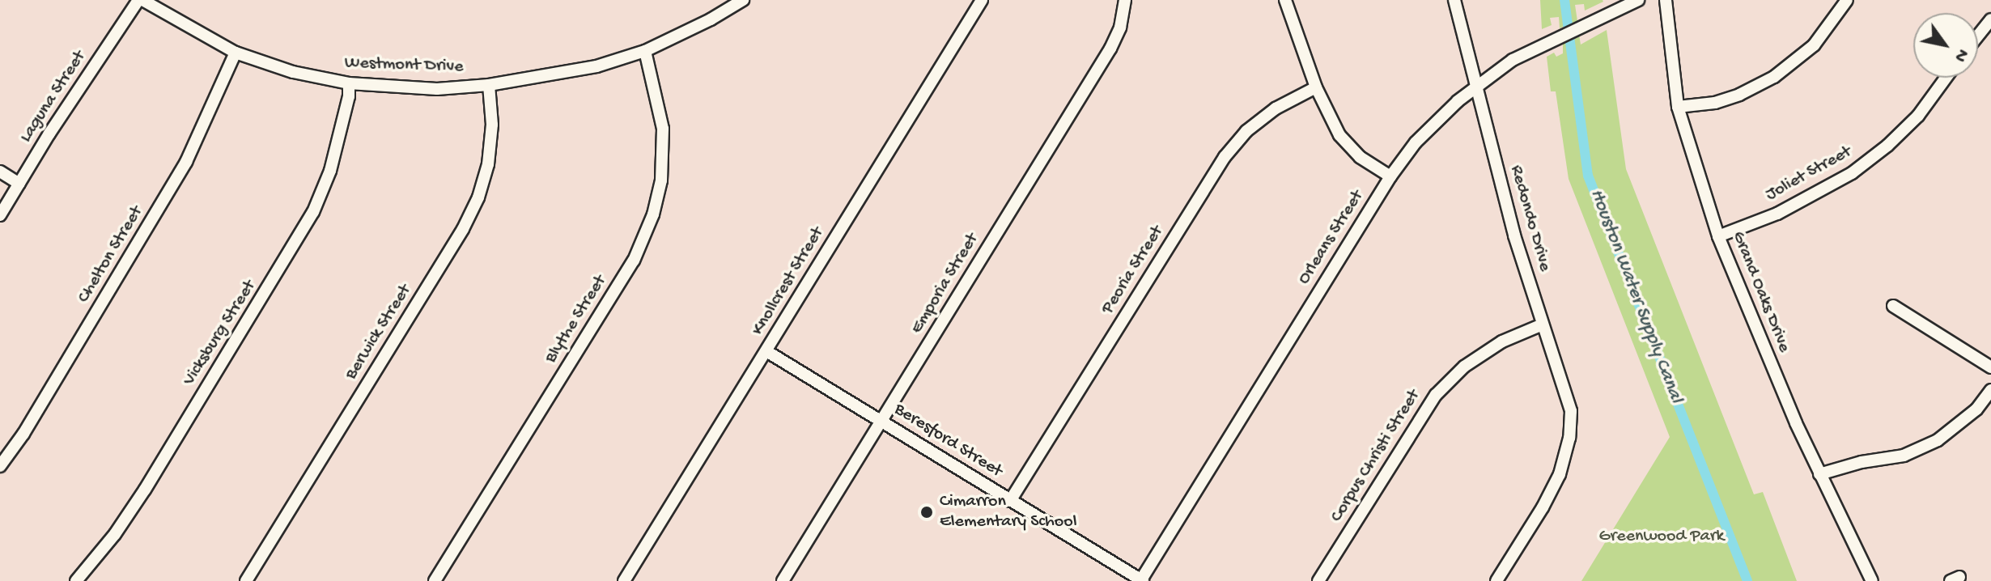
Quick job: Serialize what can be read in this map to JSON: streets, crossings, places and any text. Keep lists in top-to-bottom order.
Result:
{
  "streets": {
    "street": [
      "Westmont Drive",
      "Laguna Street",
      "Joliet Street",
      "Redondo Drive",
      "Orleans Street",
      "Chelton Street",
      "Peoria Street",
      "Knollcrest Street",
      "Emporia Street",
      "Grand Oaks Drive",
      "Blythe Street",
      "Berwick Street",
      "Vicksburg Street",
      "Beresford Street",
      "Corpus Christi Street"
    ]
  },
  "crossings": [
    ["Westmont Drive", "Laguna Street"],
    ["Westmont Drive", "Chelton Street"],
    ["Westmont Drive", "Blythe Street"],
    ["Westmont Drive", "Berwick Street"],
    ["Westmont Drive", "Vicksburg Street"],
    ["Joliet Street", "Grand Oaks Drive"],
    ["Redondo Drive", "Orleans Street"],
    ["Redondo Drive", "Corpus Christi Street"],
    ["Orleans Street", "Beresford Street"],
    ["Peoria Street", "Beresford Street"],
    ["Knollcrest Street", "Beresford Street"],
    ["Emporia Street", "Beresford Street"]
  ],
  "water": ["Houston Water Supply Canal"],
  "parks": ["Greenwood Park"],
  "places": ["Cimarron Elementary School"],
  "north": "bottom right"
}
